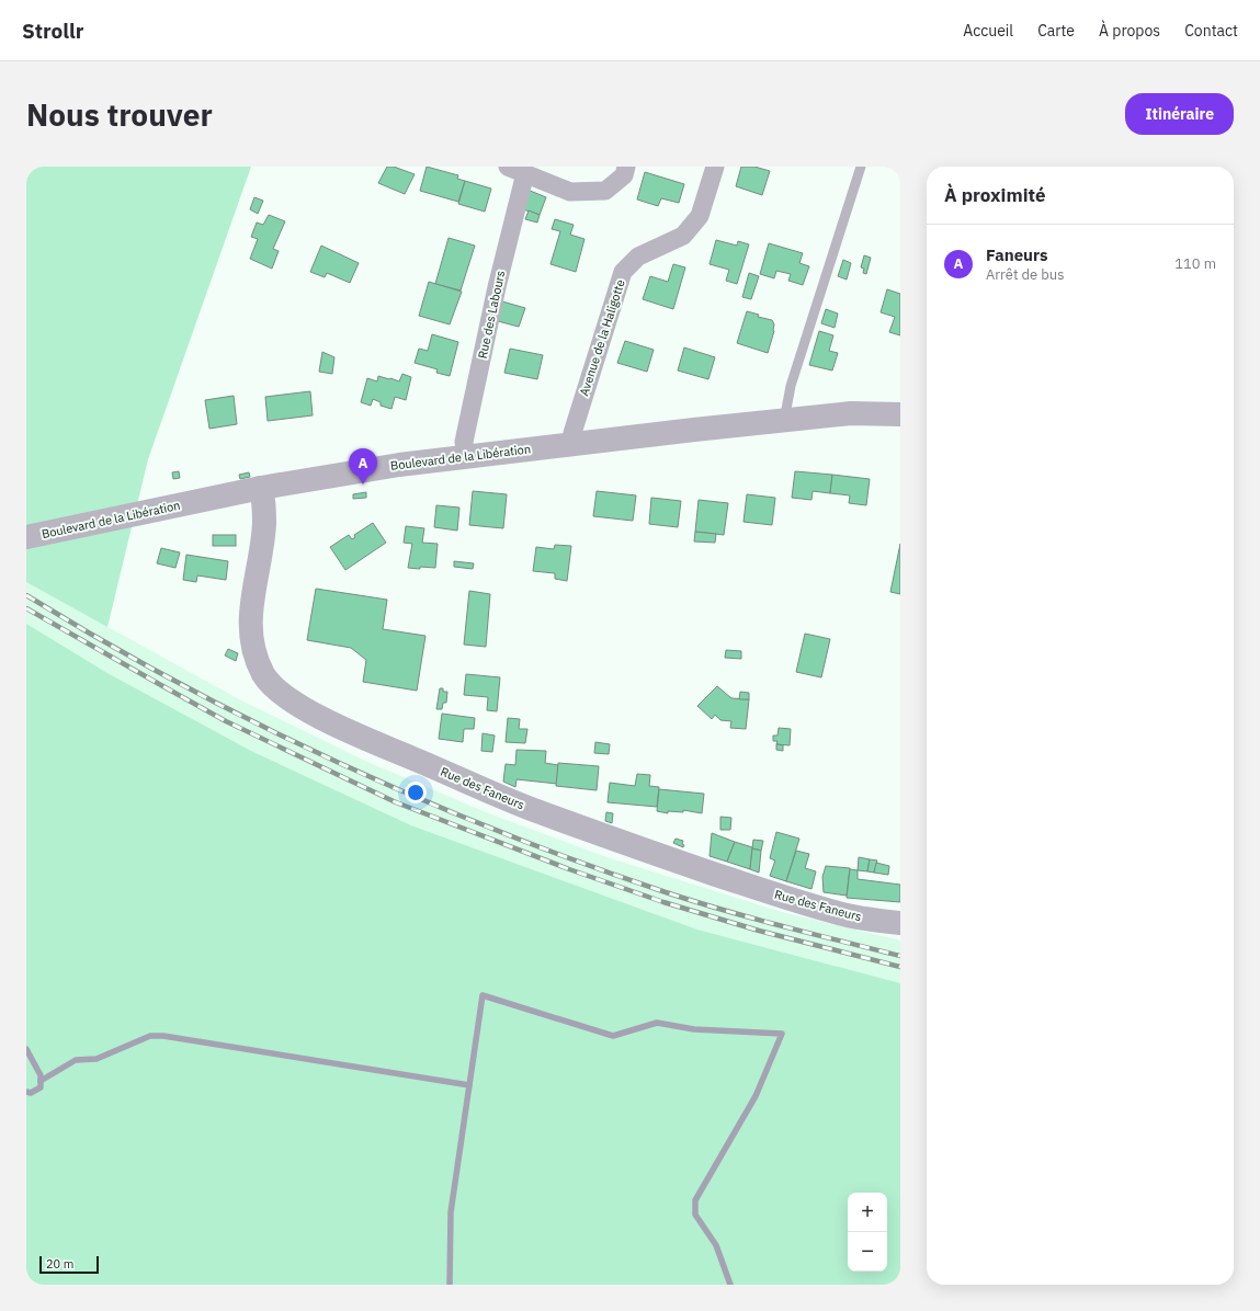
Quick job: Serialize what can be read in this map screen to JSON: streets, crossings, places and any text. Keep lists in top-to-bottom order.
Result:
{
  "streets": {
    "street": [
      "Rue des Labours",
      "Avenue de la Haligotte",
      "Boulevard de la Libération",
      "Rue des Faneurs"
    ]
  },
  "crossings": [
    ["Rue des Labours", "Boulevard de la Libération"],
    ["Avenue de la Haligotte", "Boulevard de la Libération"],
    ["Boulevard de la Libération", "Rue des Faneurs"]
  ],
  "scale_bar": "20 m",
  "page": {
    "header": "Strollr",
    "nav": [
      "Accueil",
      "Carte",
      "À propos",
      "Contact"
    ],
    "buttons": "Itinéraire",
    "title": "Nous trouver",
    "heading": "À proximité",
    "list": [
      {
        "mark": "A",
        "name": "Faneurs",
        "note": "Arrêt de bus",
        "value": "110 m"
      }
    ],
    "pins": "A",
    "map_buttons": ["+", "−"],
    "scale": "20 m"
  }
}
